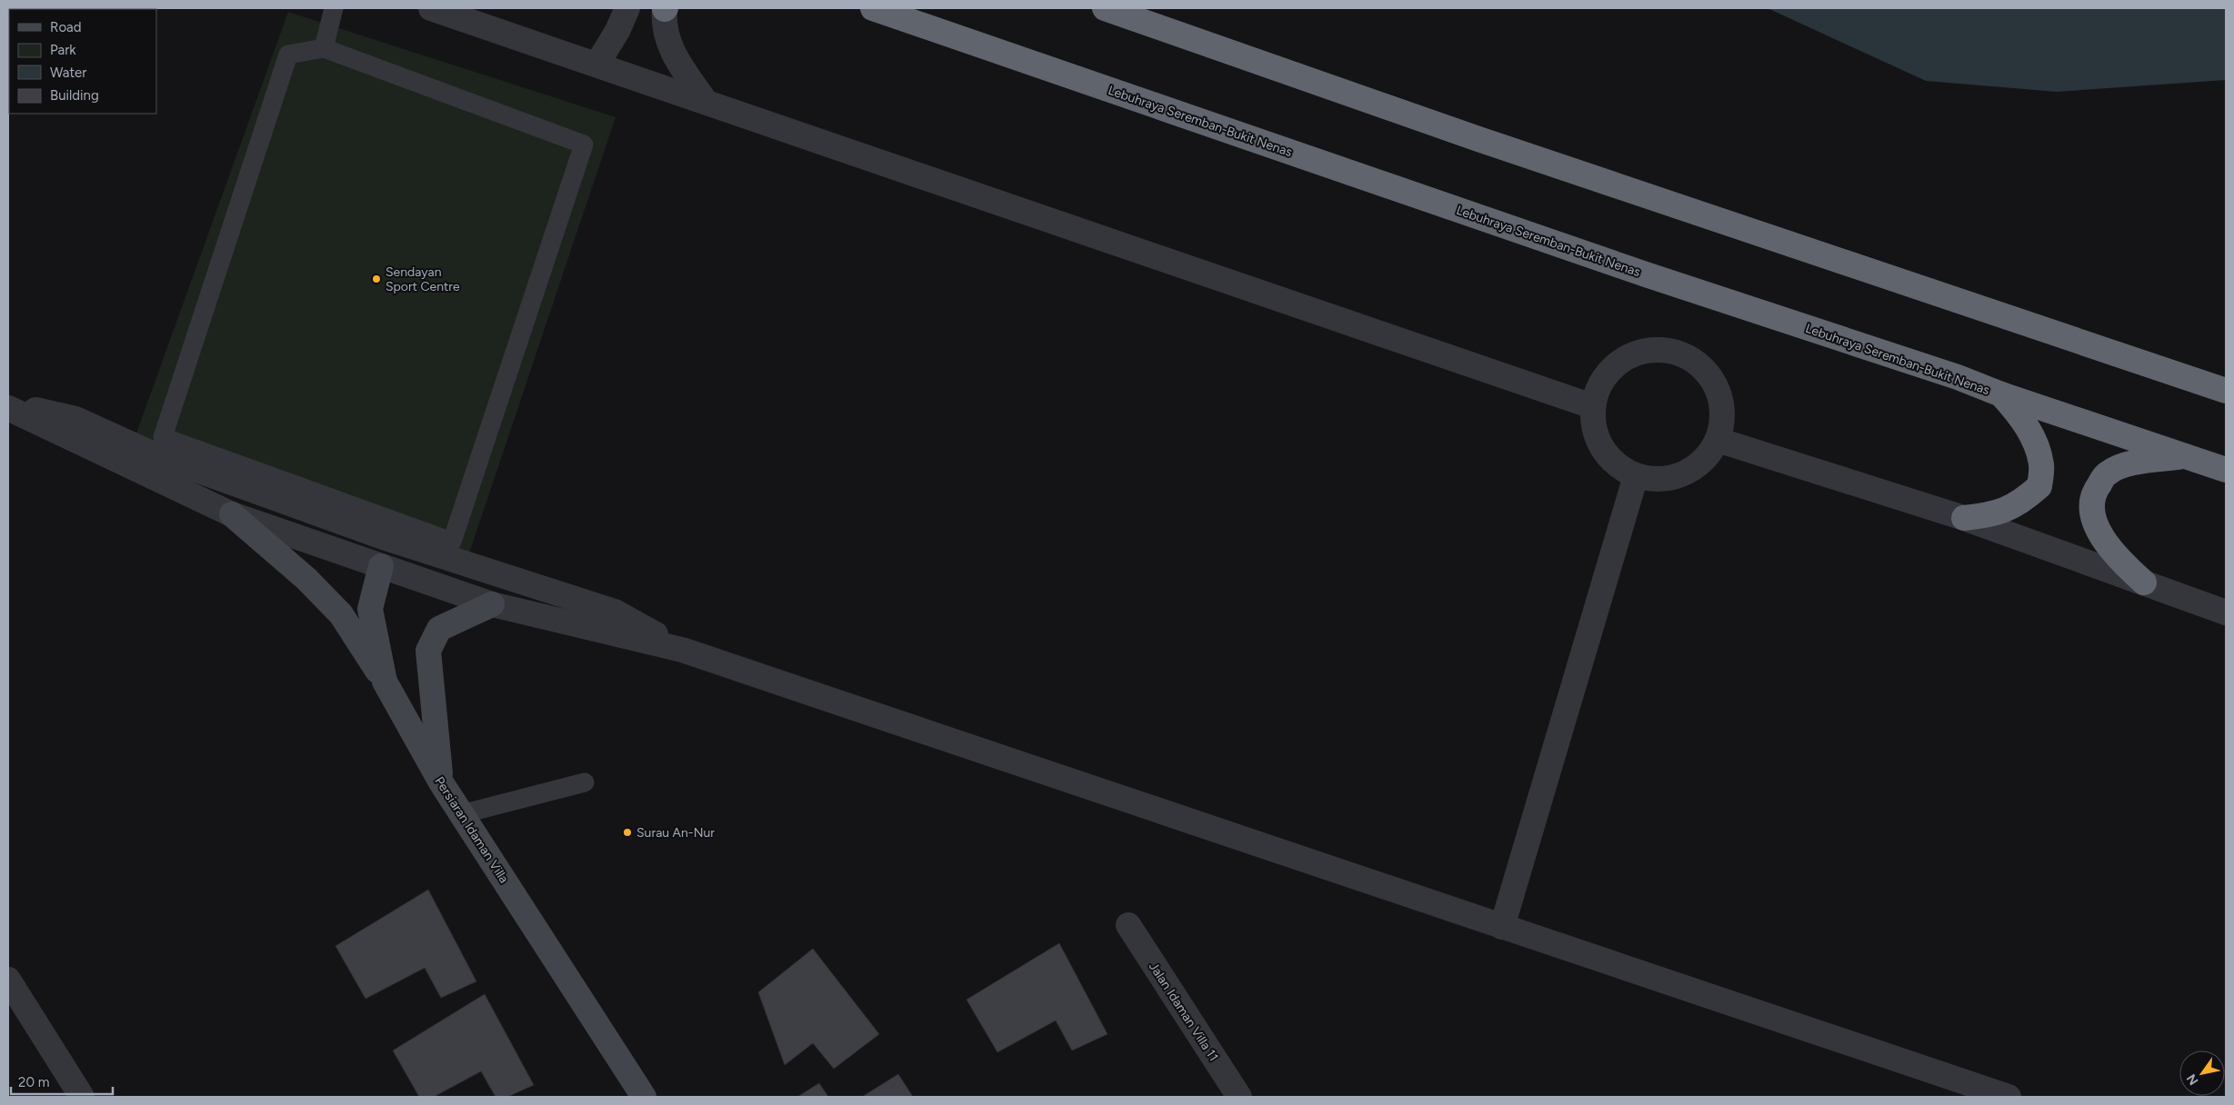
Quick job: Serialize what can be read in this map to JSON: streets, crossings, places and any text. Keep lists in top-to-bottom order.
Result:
{
  "streets": {
    "highway": ["Lebuhraya Seremban-Bukit Nenas"],
    "street": ["Persiaran Idaman Villa", "Jalan Idaman Villa 11"]
  },
  "places": ["Sendayan Sport Centre", "Surau An-Nur"],
  "legend": [
    "Road",
    "Park",
    "Water",
    "Building"
  ],
  "scale_bar": "20 m",
  "north": "bottom left"
}
